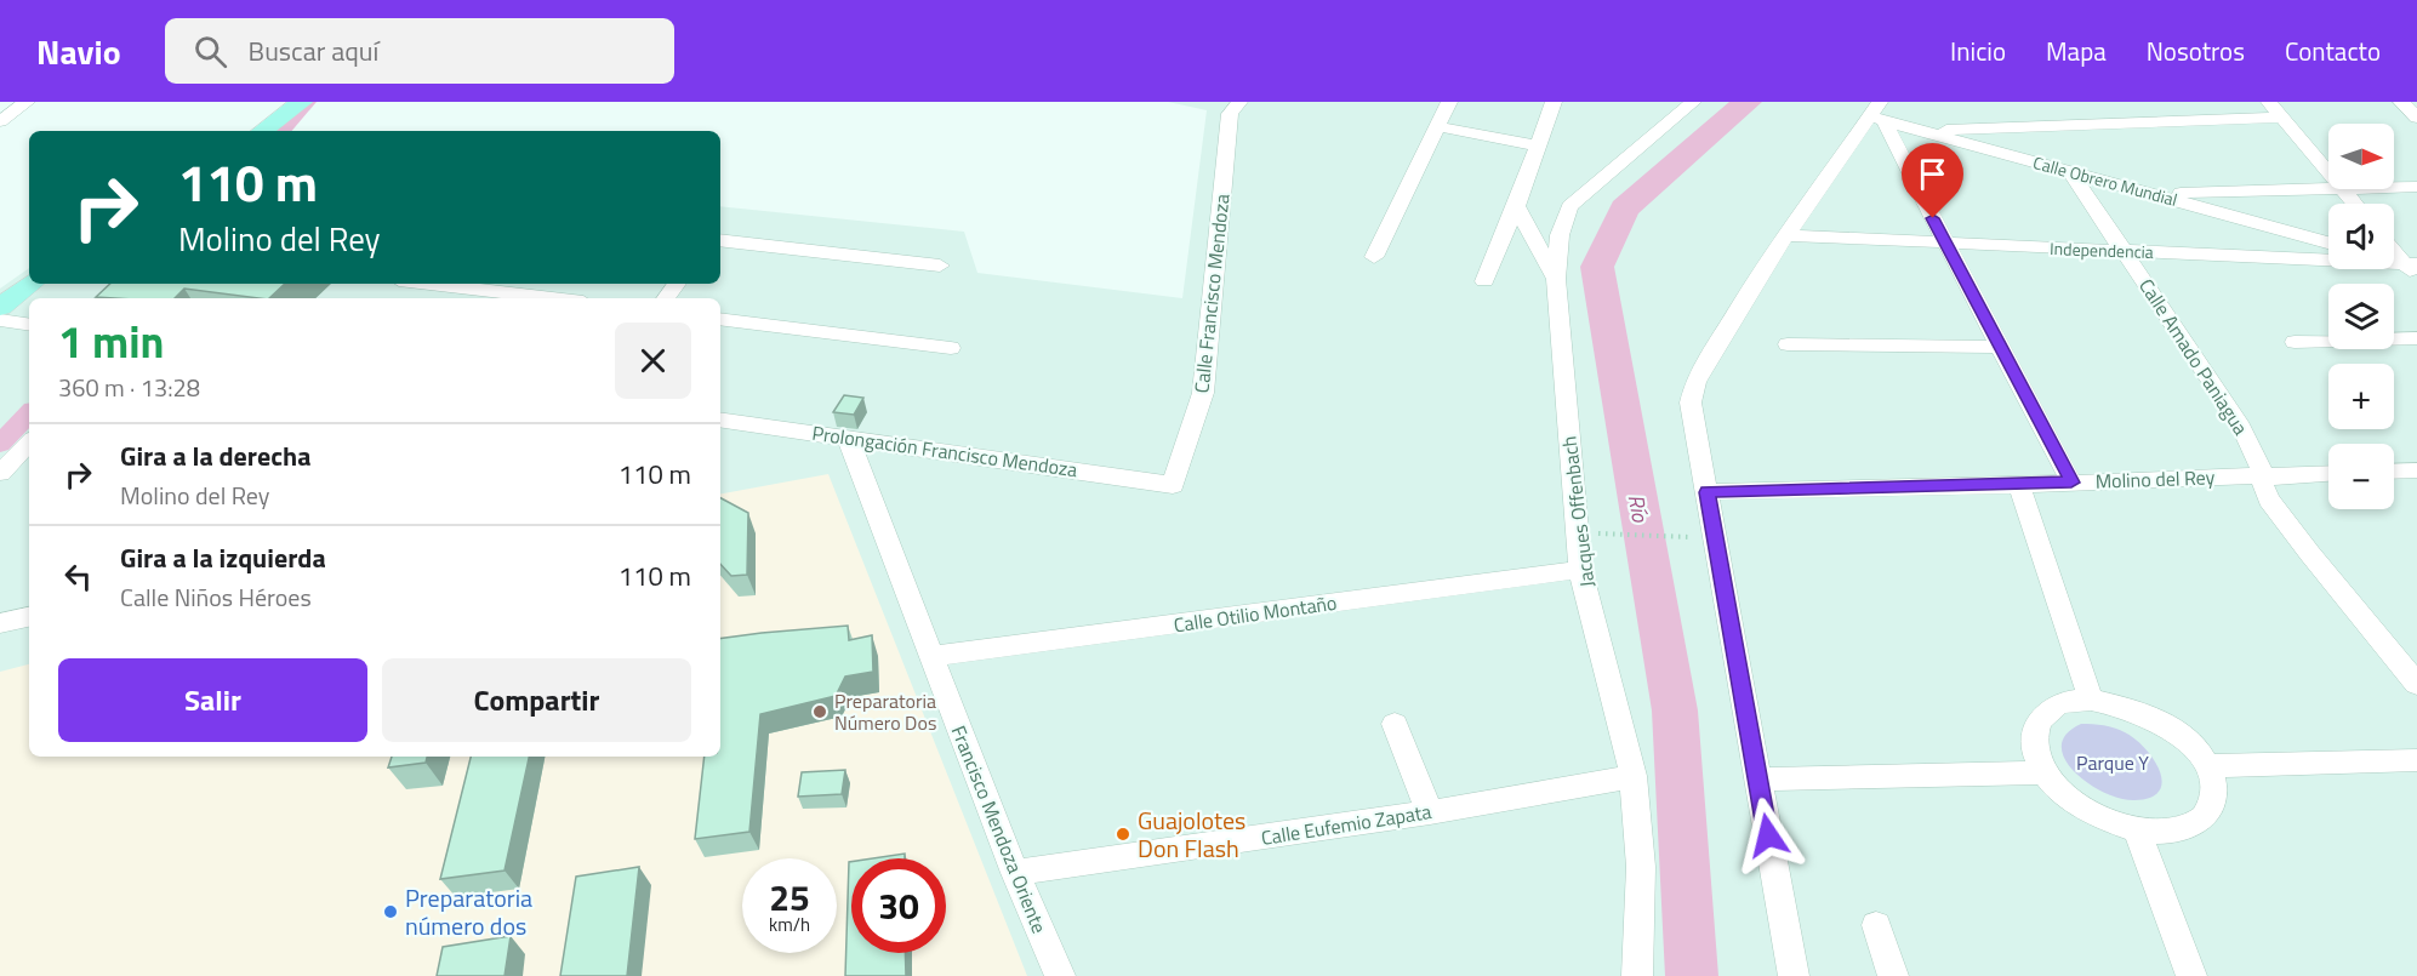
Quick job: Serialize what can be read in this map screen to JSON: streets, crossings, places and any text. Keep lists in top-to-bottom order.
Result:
{
  "streets": {
    "street": [
      "Calle Obrero Mundial",
      "Independencia",
      "Calle Francisco Mendoza",
      "Calle Amado Paniagua",
      "Prolongación Francisco Mendoza",
      "Molino del Rey",
      "Jacques Offenbach",
      "Calle Otilio Montaño",
      "Calle Eufemio Zapata",
      "Francisco Mendoza Oriente"
    ]
  },
  "crossings": [
    ["Calle Obrero Mundial", "Calle Amado Paniagua"],
    ["Independencia", "Calle Amado Paniagua"],
    ["Calle Francisco Mendoza", "Prolongación Francisco Mendoza"],
    ["Calle Amado Paniagua", "Molino del Rey"],
    ["Prolongación Francisco Mendoza", "Francisco Mendoza Oriente"],
    ["Jacques Offenbach", "Calle Otilio Montaño"],
    ["Jacques Offenbach", "Calle Eufemio Zapata"],
    ["Calle Otilio Montaño", "Francisco Mendoza Oriente"],
    ["Calle Eufemio Zapata", "Francisco Mendoza Oriente"]
  ],
  "water": ["Río"],
  "parks": ["Parque Y"],
  "places": ["Preparatoria Número Dos", "Guajolotes Don Flash", "Preparatoria número dos"],
  "north": "right",
  "page": {
    "header": "Navio",
    "search": "Buscar aquí",
    "nav": [
      "Inicio",
      "Mapa",
      "Nosotros",
      "Contacto"
    ],
    "map_buttons": ["+", "−"],
    "turn": ["110 m", "Molino del Rey"],
    "heading": ["1 min", "360 m · 13:28"],
    "list": [
      {
        "name": "Gira a la derecha",
        "note": "Molino del Rey",
        "value": "110 m"
      },
      {
        "name": "Gira a la izquierda",
        "note": "Calle Niños Héroes",
        "value": "110 m"
      }
    ],
    "buttons": ["Salir", "Compartir"],
    "speed": "25 km/h",
    "limit": "30"
  }
}
